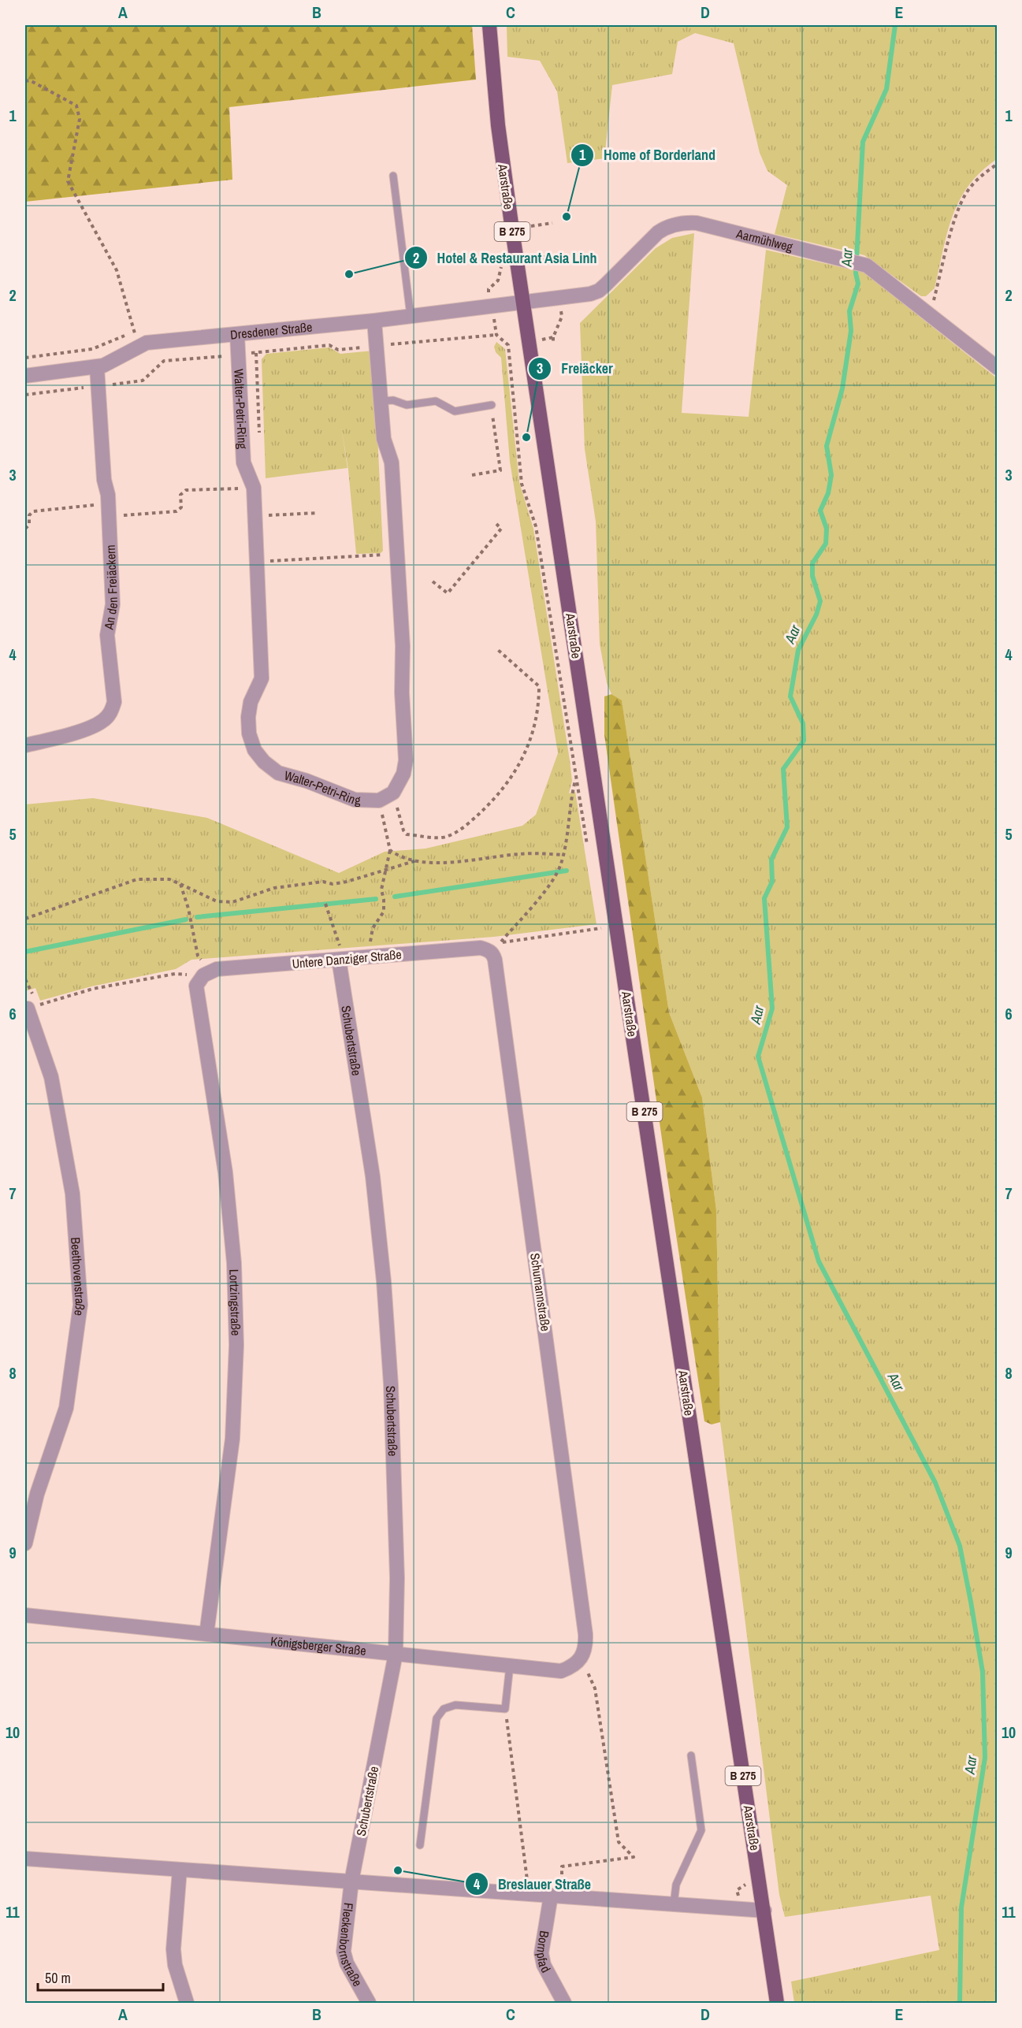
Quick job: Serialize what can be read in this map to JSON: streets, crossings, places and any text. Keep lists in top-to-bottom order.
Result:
{
  "streets": {
    "main road": ["Aarstraße", "B 275"],
    "street": [
      "Aarmühlweg",
      "Dresdener Straße",
      "Walter-Petri-Ring",
      "An den Freiäckern",
      "Untere Danziger Straße",
      "Schubertstraße",
      "Beethovenstraße",
      "Schumannstraße",
      "Lortzingstraße",
      "Königsberger Straße",
      "Fleckenbornstraße",
      "Bornpfad"
    ]
  },
  "crossings": [
    ["Aarstraße", "Aarmühlweg"],
    ["Aarstraße", "Dresdener Straße"],
    ["Aarmühlweg", "Dresdener Straße"],
    ["Dresdener Straße", "Walter-Petri-Ring"],
    ["Dresdener Straße", "An den Freiäckern"],
    ["Untere Danziger Straße", "Schubertstraße"],
    ["Untere Danziger Straße", "Schumannstraße"],
    ["Untere Danziger Straße", "Lortzingstraße"],
    ["Schubertstraße", "Königsberger Straße"],
    ["Schubertstraße", "Fleckenbornstraße"],
    ["Schumannstraße", "Königsberger Straße"],
    ["Lortzingstraße", "Königsberger Straße"]
  ],
  "water": ["Aar"],
  "places": [
    "Home of Borderland",
    "Hotel & Restaurant Asia Linh",
    "Freiäcker",
    "Breslauer Straße"
  ],
  "scale_bar": "50 m",
  "grid": {
    "columns": [
      "A",
      "B",
      "C",
      "D",
      "E"
    ],
    "rows": [
      "1",
      "2",
      "3",
      "4",
      "5",
      "6",
      "7",
      "8",
      "9",
      "10",
      "11"
    ]
  }
}
